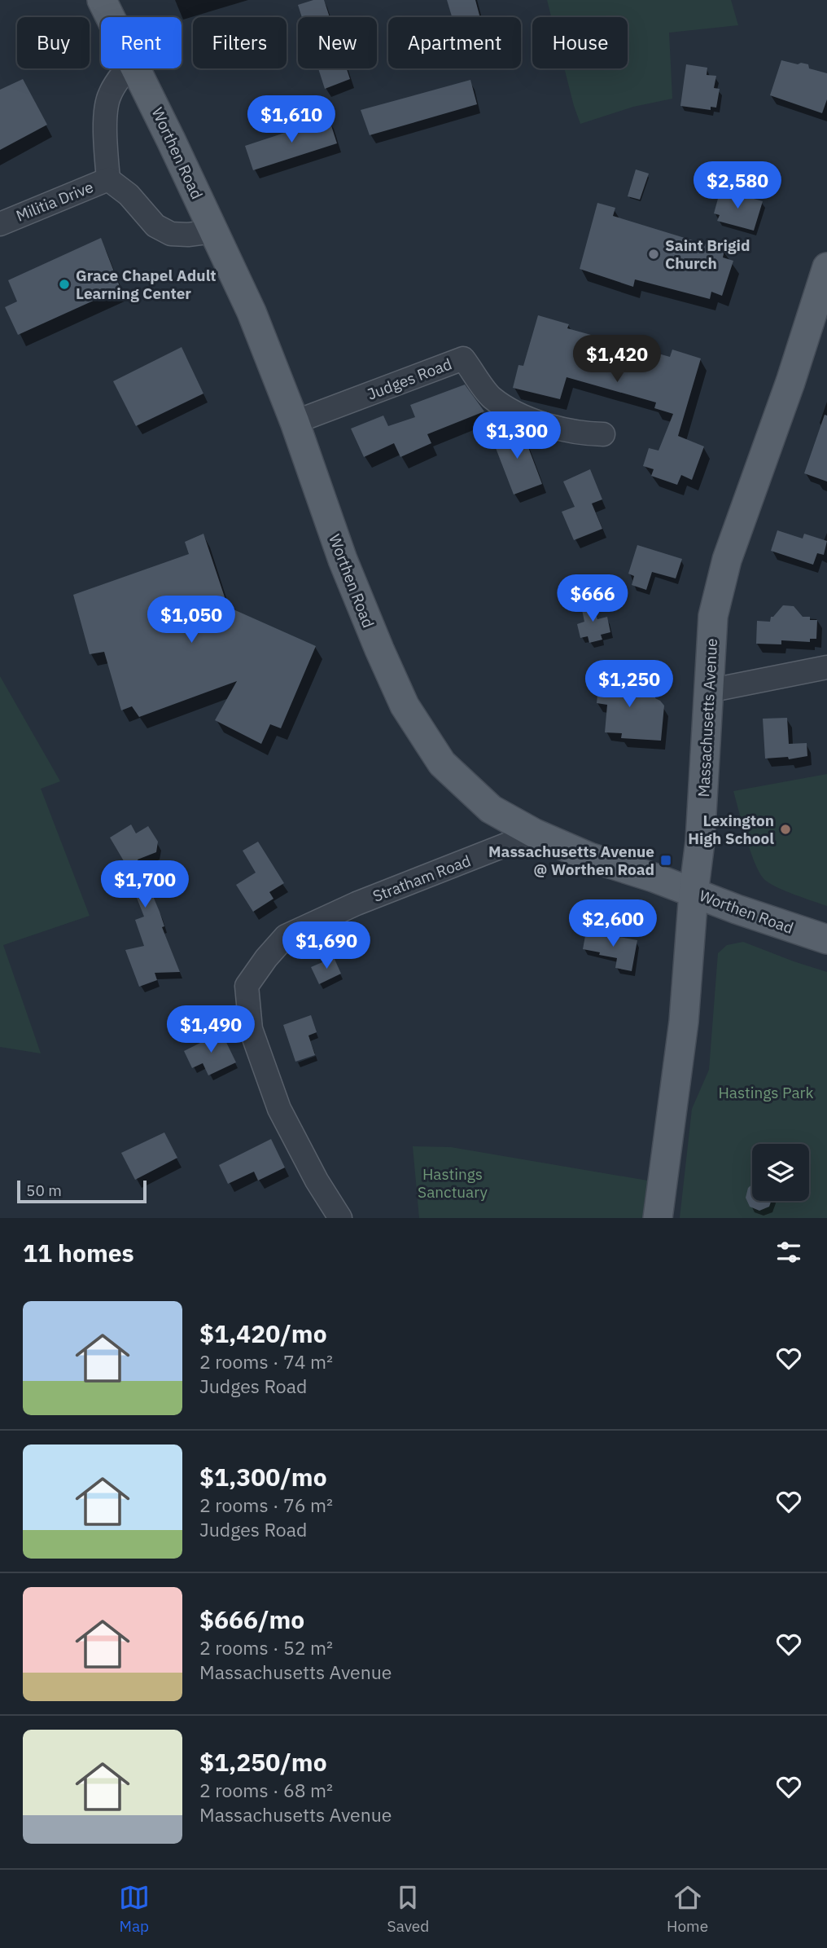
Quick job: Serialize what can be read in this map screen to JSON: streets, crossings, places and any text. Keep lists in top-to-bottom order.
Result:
{
  "streets": {
    "main road": ["Worthen Road", "Massachusetts Avenue"],
    "street": ["Militia Drive", "Judges Road", "Stratham Road"]
  },
  "crossings": [
    ["Worthen Road", "Militia Drive"],
    ["Worthen Road", "Judges Road"],
    ["Worthen Road", "Massachusetts Avenue"],
    ["Worthen Road", "Stratham Road"]
  ],
  "parks": ["Hastings Park", "Hastings Sanctuary"],
  "places": {
    "other": ["Saint Brigid Church", "Grace Chapel Adult Learning Center", "Lexington High School"],
    "transit": ["Massachusetts Avenue @ Worthen Road"]
  },
  "scale_bar": "50 m",
  "page": {
    "chip": [
      "Buy",
      "Rent",
      "Filters",
      "New",
      "Apartment",
      "House"
    ],
    "price": [
      "$1,610",
      "$2,580",
      "$1,420",
      "$1,300",
      "$666",
      "$1,050",
      "$1,250",
      "$1,700",
      "$2,600",
      "$1,690",
      "$1,490"
    ],
    "scale": "50 m",
    "heading": "11 homes",
    "list": [
      {
        "name": "$1,420/mo",
        "note": "2 rooms · 74 m² · Judges Road"
      },
      {
        "name": "$1,300/mo",
        "note": "2 rooms · 76 m² · Judges Road"
      },
      {
        "name": "$666/mo",
        "note": "2 rooms · 52 m² · Massachusetts Avenue"
      },
      {
        "name": "$1,250/mo",
        "note": "2 rooms · 68 m² · Massachusetts Avenue"
      }
    ],
    "tabs": ["Map", "Saved", "Home"]
  }
}
